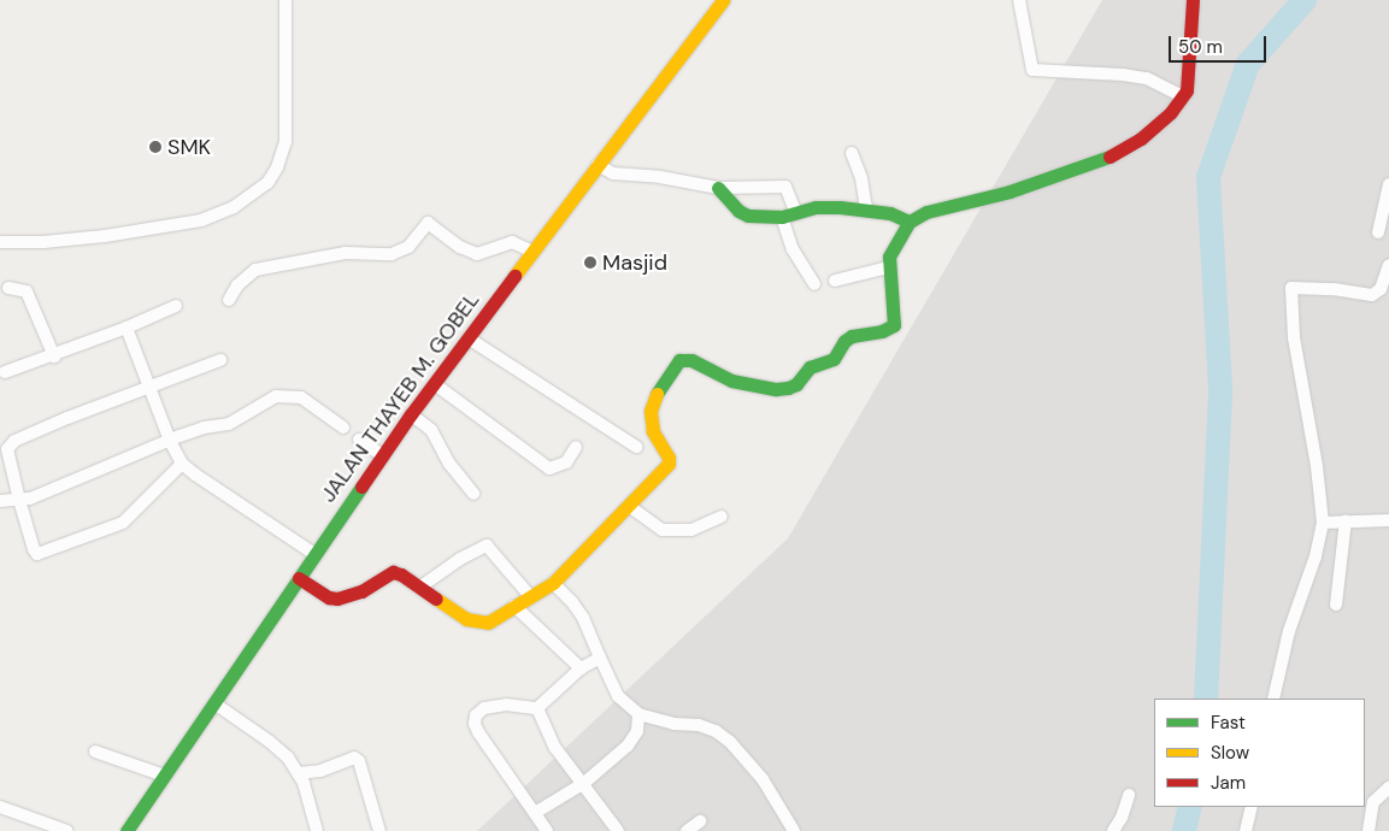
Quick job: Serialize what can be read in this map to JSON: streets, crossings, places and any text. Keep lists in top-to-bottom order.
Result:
{
  "streets": {
    "street": ["JALAN THAYEB M. GOBEL"]
  },
  "places": ["SMK", "Masjid"],
  "legend": ["Fast", "Slow", "Jam"],
  "scale_bar": "50 m"
}
